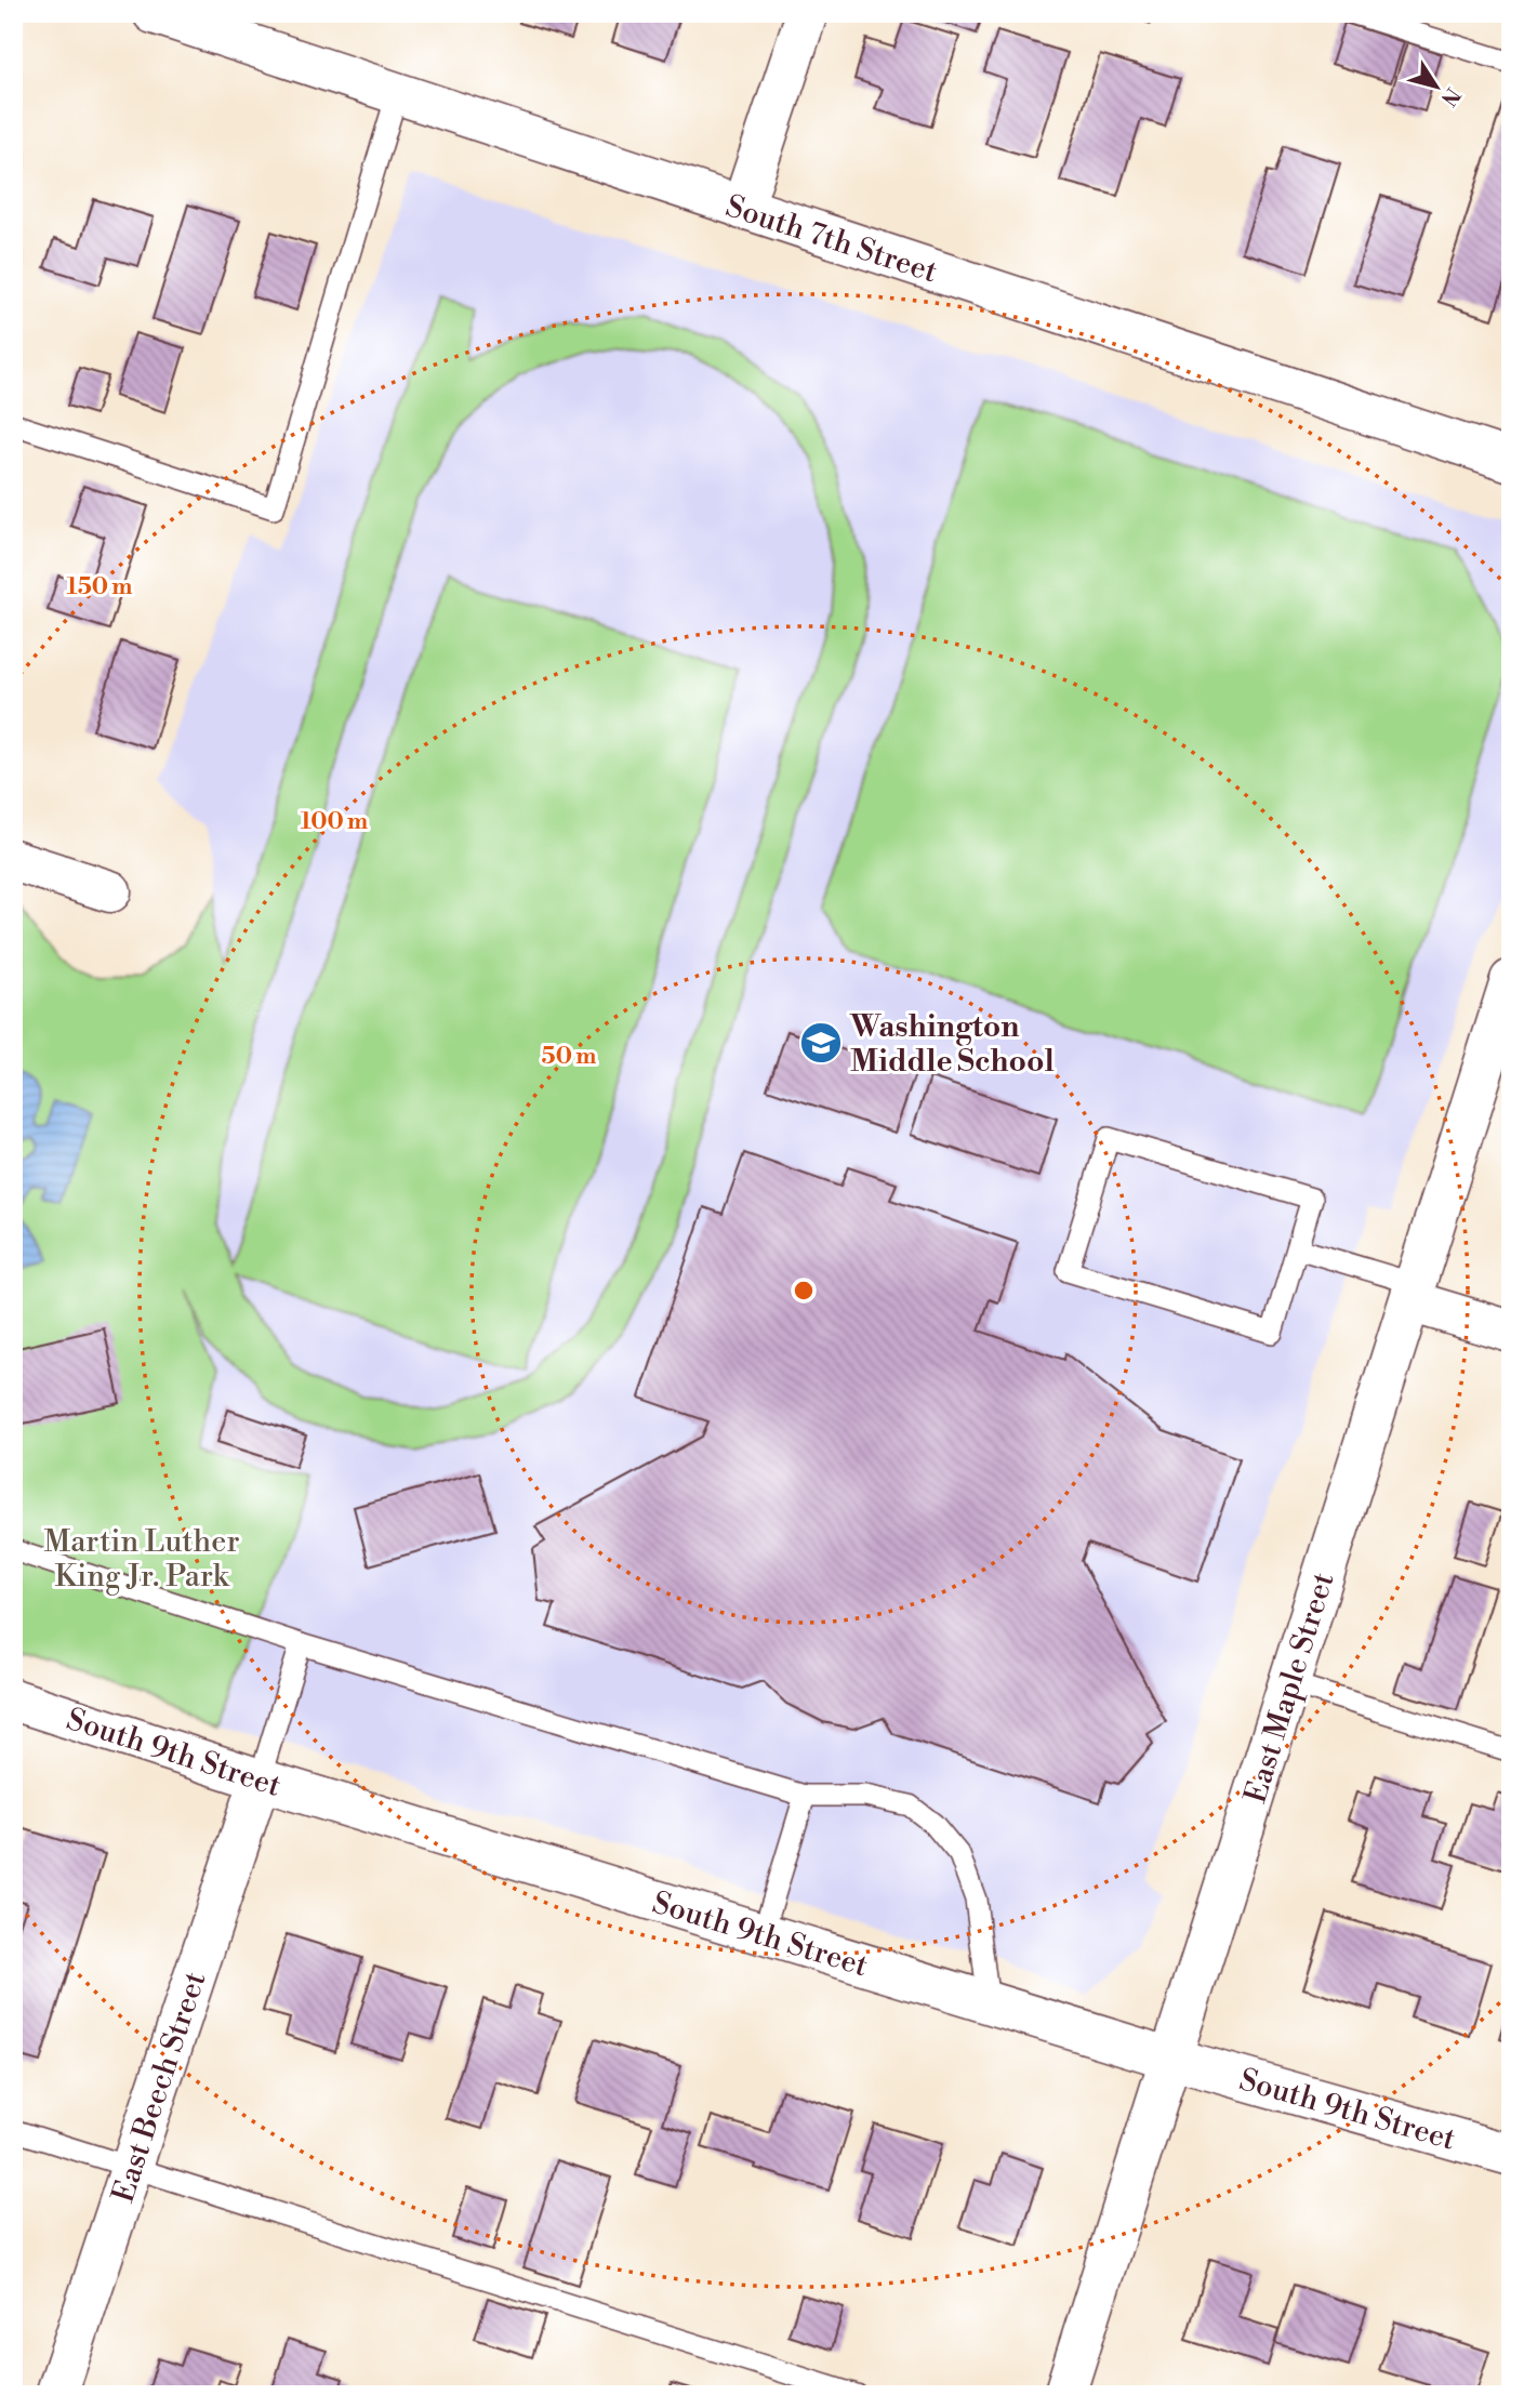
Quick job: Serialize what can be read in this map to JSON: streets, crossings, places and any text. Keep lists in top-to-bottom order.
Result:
{
  "streets": {
    "street": [
      "South 7th Street",
      "East Maple Street",
      "South 9th Street",
      "East Beech Street"
    ]
  },
  "crossings": [
    ["East Maple Street", "South 9th Street"],
    ["South 9th Street", "East Beech Street"]
  ],
  "parks": ["Martin Luther King Jr. Park"],
  "places": {
    "school or university": ["Washington Middle School"]
  },
  "north": "bottom right",
  "rings": ["150 m", "100 m", "50 m"]
}
